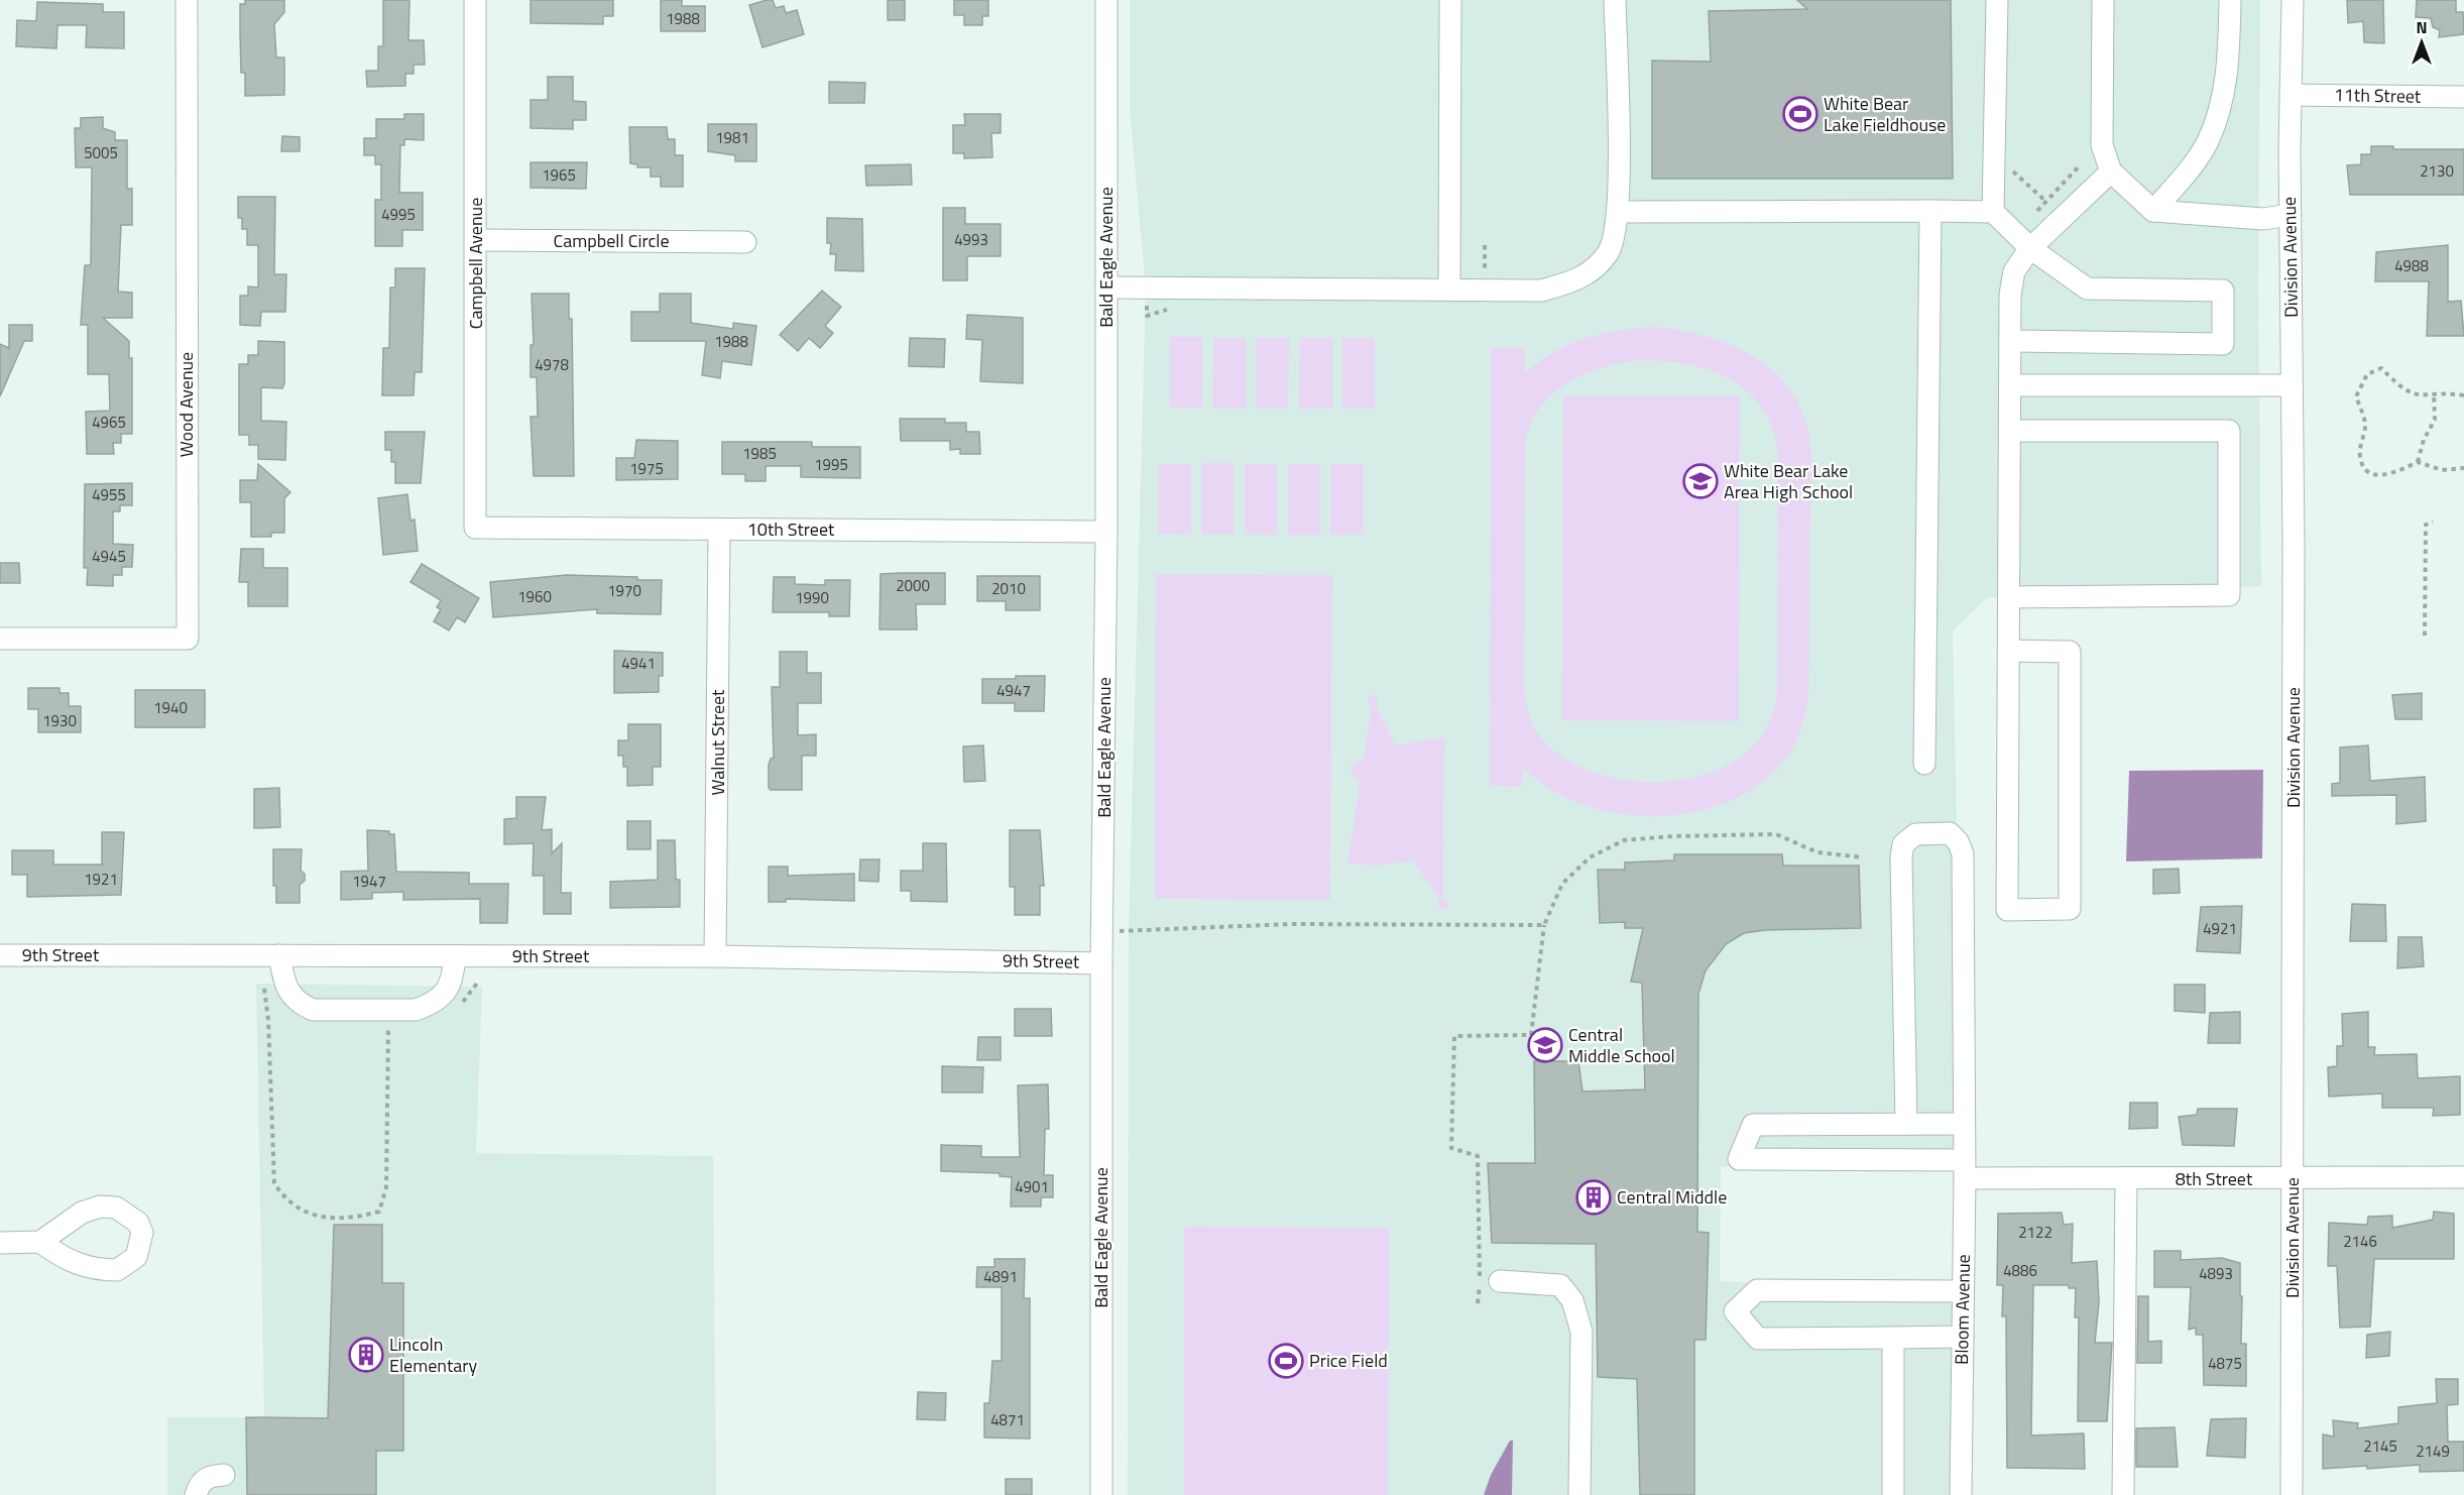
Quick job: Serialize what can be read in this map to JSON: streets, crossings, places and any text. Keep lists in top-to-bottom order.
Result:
{
  "streets": {
    "street": [
      "11th Street",
      "Campbell Circle",
      "Bald Eagle Avenue",
      "Division Avenue",
      "Campbell Avenue",
      "Wood Avenue",
      "10th Street",
      "Walnut Street",
      "9th Street",
      "8th Street",
      "Bloom Avenue"
    ]
  },
  "crossings": [
    ["11th Street", "Division Avenue"],
    ["Campbell Circle", "Campbell Avenue"],
    ["Bald Eagle Avenue", "10th Street"],
    ["Bald Eagle Avenue", "9th Street"],
    ["Division Avenue", "8th Street"],
    ["Campbell Avenue", "10th Street"],
    ["10th Street", "Walnut Street"],
    ["Walnut Street", "9th Street"],
    ["8th Street", "Bloom Avenue"]
  ],
  "places": {
    "sports": ["White Bear Lake Fieldhouse", "Price Field"],
    "school or university": ["White Bear Lake Area High School", "Central Middle School"],
    "building": ["Central Middle", "Lincoln Elementary"]
  },
  "house_numbers": [
    "1988",
    "1981",
    "5005",
    "2130",
    "1965",
    "4995",
    "4993",
    "4988",
    "1988",
    "4978",
    "4965",
    "1985",
    "1995",
    "1975",
    "4955",
    "4945",
    "2000",
    "2010",
    "1970",
    "1960",
    "1990",
    "4941",
    "4947",
    "1940",
    "1930",
    "1921",
    "1947",
    "4921",
    "4901",
    "2122",
    "2146",
    "4886",
    "4893",
    "4891",
    "4875",
    "4871",
    "2145",
    "2149"
  ],
  "north": "top"
}
